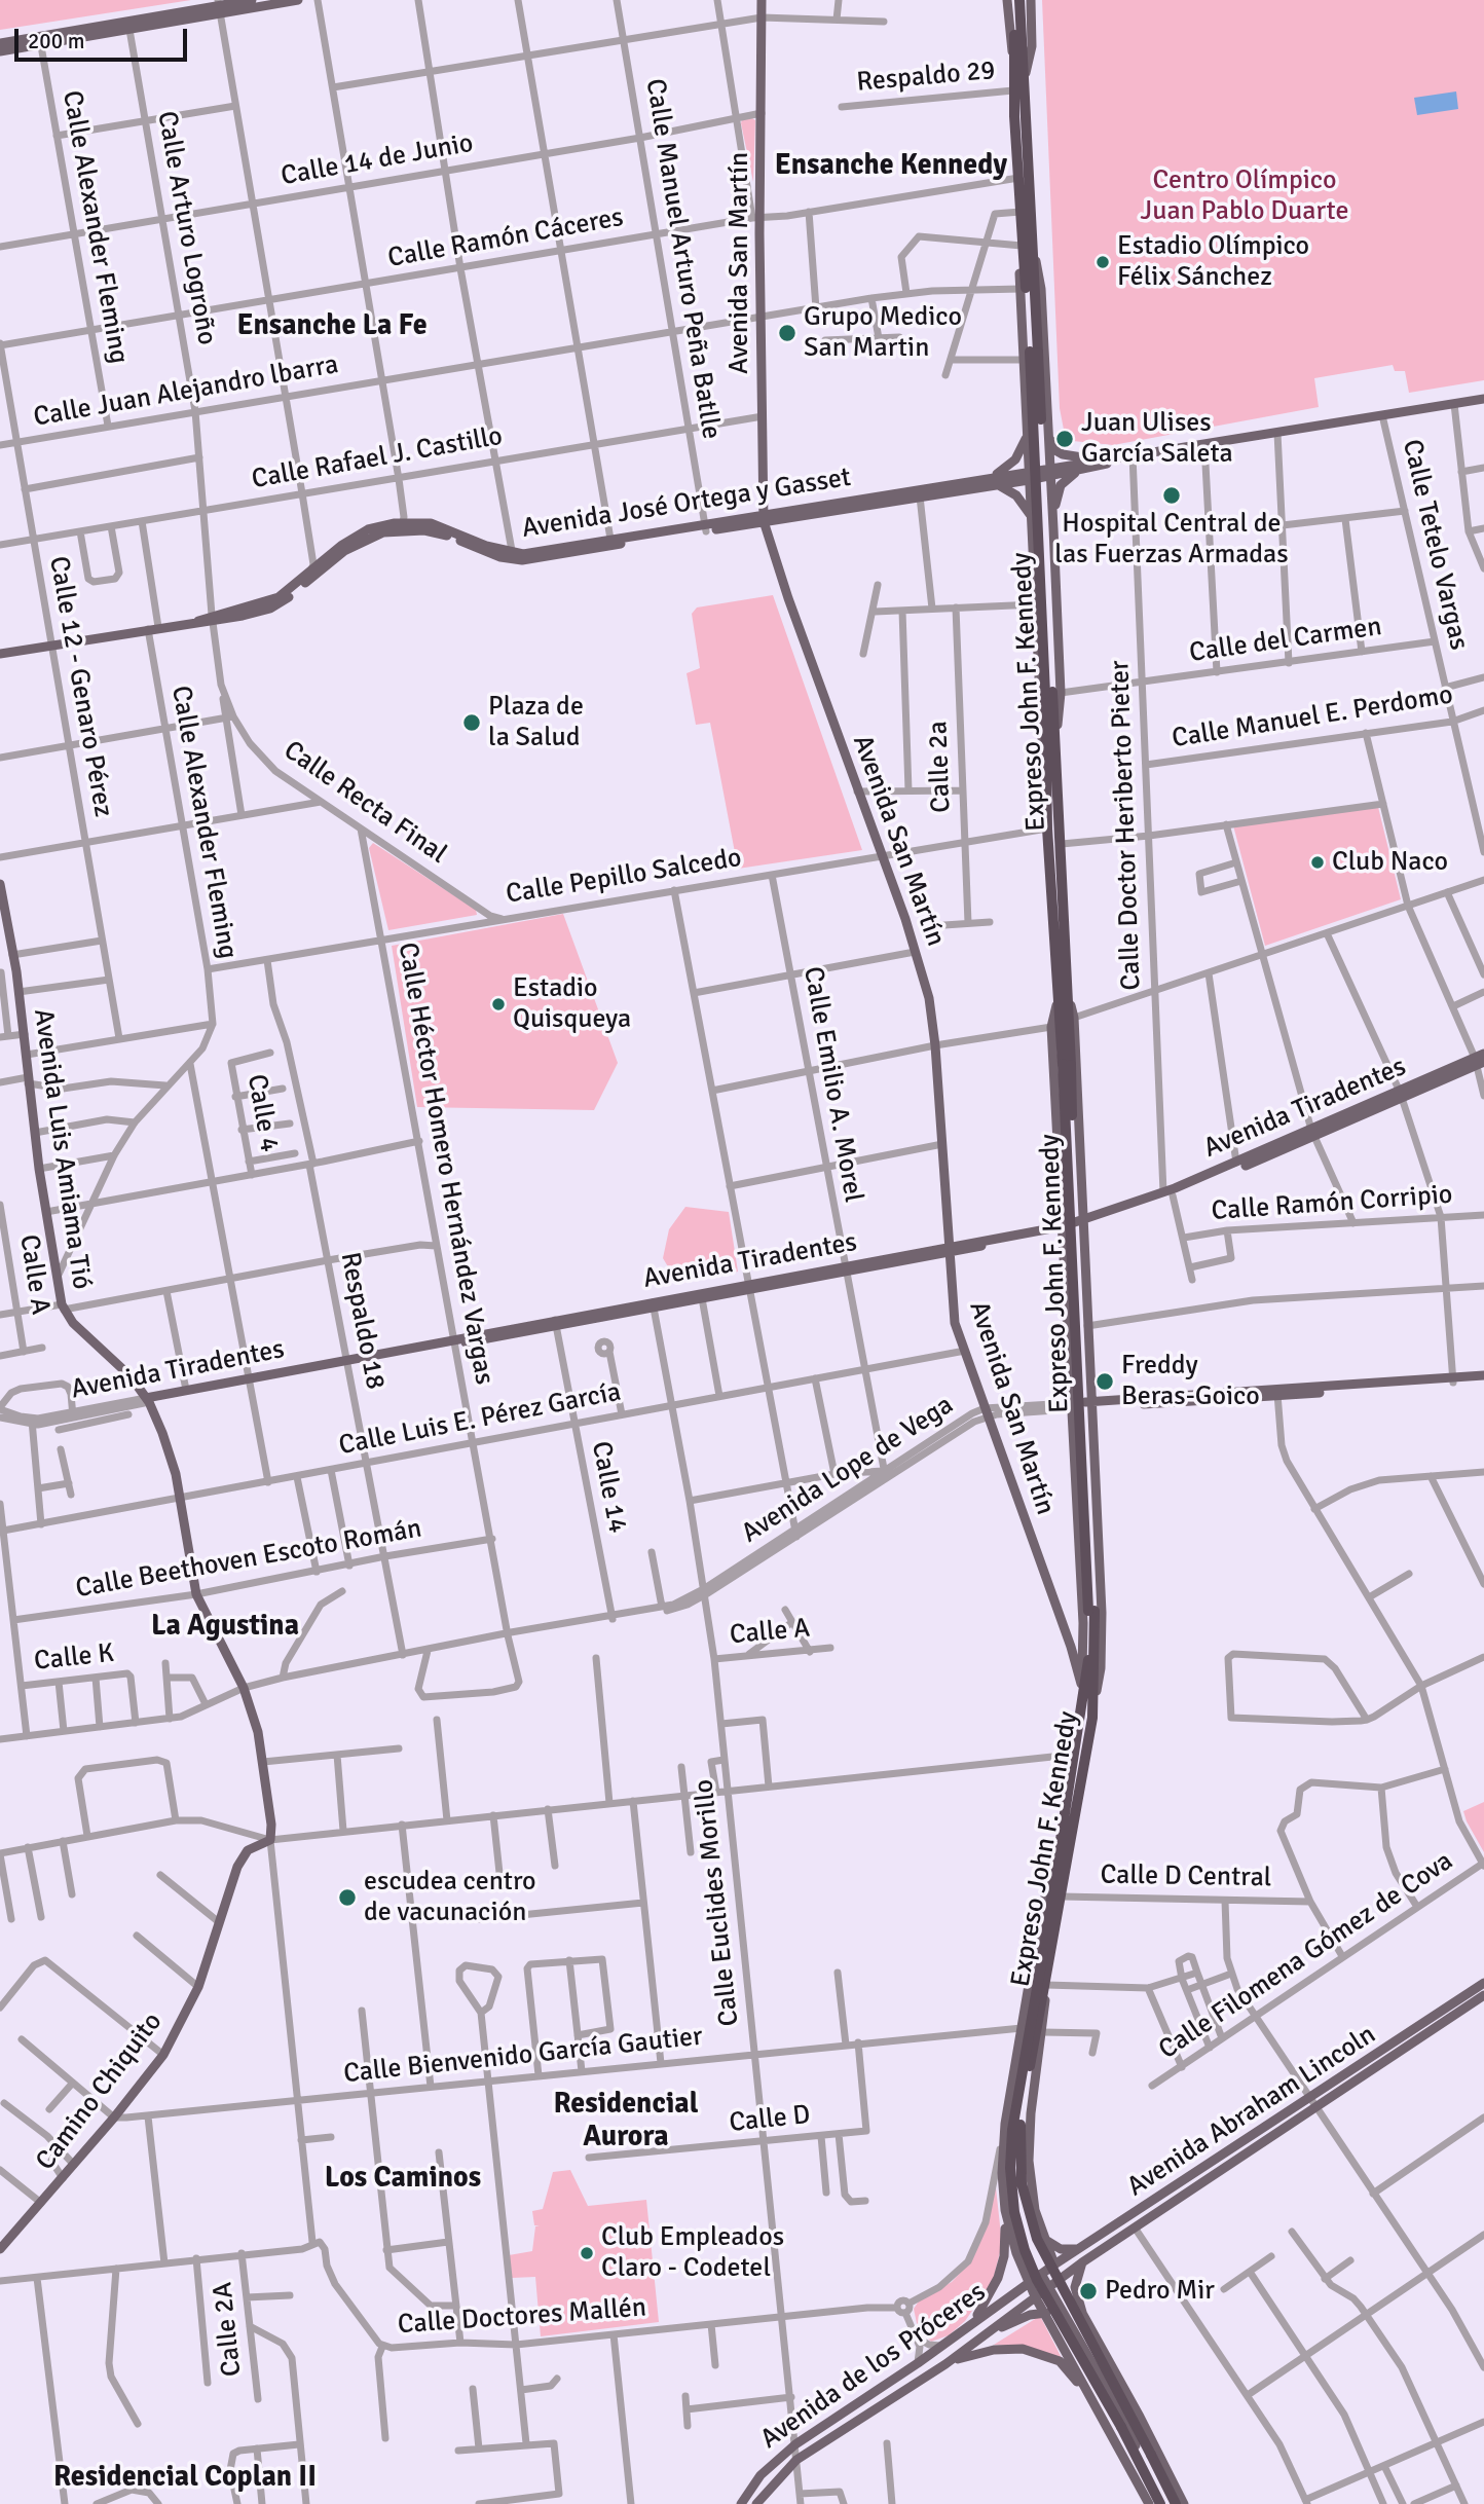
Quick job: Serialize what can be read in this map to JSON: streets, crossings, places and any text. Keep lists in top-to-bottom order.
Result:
{
  "streets": {
    "highway": ["Expreso John F. Kennedy"],
    "main road": [
      "Avenida San Martín",
      "Avenida José Ortega y Gasset",
      "Avenida Tiradentes",
      "Avenida Luis Amiama Tió",
      "Avenida Lope de Vega",
      "Camino Chiquito",
      "Avenida Abraham Lincoln",
      "Avenida de los Próceres"
    ],
    "street": [
      "Respaldo 29",
      "Calle 14 de Junio",
      "Calle Alexander Fleming",
      "Calle Arturo Logroño",
      "Calle Ramón Cáceres",
      "Calle Manuel Arturo Peña Batlle",
      "Calle Juan Alejandro lbarra",
      "Calle Rafael J. Castillo",
      "Calle Tetelo Vargas",
      "Calle del Carmen",
      "Calle 12 - Genaro Pérez",
      "Calle Manuel E. Perdomo",
      "Calle 2a",
      "Calle Recta Final",
      "Calle Doctor Heriberto Pieter",
      "Calle Pepillo Salcedo",
      "Calle Emilio A. Morel",
      "Calle 4",
      "Calle Héctor Homero Hernández Vargas",
      "Calle Ramón Corripio",
      "Calle A",
      "Respaldo 18",
      "Calle Luis E. Pérez García",
      "Calle 14",
      "Calle Beethoven Escoto Román",
      "Calle K",
      "Calle D Central",
      "Calle Euclides Morillo",
      "Calle Filomena Gómez de Cova",
      "Calle Bienvenido García Gautier",
      "Calle D",
      "Calle Doctores Mallén",
      "Calle 2A"
    ]
  },
  "crossings": [
    ["Respaldo 29", "Expreso John F. Kennedy"],
    ["Calle 14 de Junio", "Calle Alexander Fleming"],
    ["Calle 14 de Junio", "Calle Arturo Logroño"],
    ["Calle 14 de Junio", "Calle Manuel Arturo Peña Batlle"],
    ["Calle 14 de Junio", "Avenida San Martín"],
    ["Calle Alexander Fleming", "Calle Ramón Cáceres"],
    ["Calle Alexander Fleming", "Calle Juan Alejandro lbarra"],
    ["Calle Alexander Fleming", "Calle Rafael J. Castillo"],
    ["Calle Alexander Fleming", "Avenida José Ortega y Gasset"],
    ["Calle Alexander Fleming", "Calle Pepillo Salcedo"],
    ["Calle Arturo Logroño", "Calle Ramón Cáceres"],
    ["Calle Arturo Logroño", "Calle Juan Alejandro lbarra"],
    ["Calle Arturo Logroño", "Calle Rafael J. Castillo"],
    ["Calle Arturo Logroño", "Avenida José Ortega y Gasset"],
    ["Calle Arturo Logroño", "Calle Recta Final"],
    ["Calle Ramón Cáceres", "Calle Manuel Arturo Peña Batlle"],
    ["Calle Ramón Cáceres", "Avenida San Martín"],
    ["Calle Ramón Cáceres", "Calle 12 - Genaro Pérez"],
    ["Calle Ramón Cáceres", "Expreso John F. Kennedy"],
    ["Calle Manuel Arturo Peña Batlle", "Calle Juan Alejandro lbarra"],
    ["Calle Manuel Arturo Peña Batlle", "Calle Rafael J. Castillo"],
    ["Calle Manuel Arturo Peña Batlle", "Avenida José Ortega y Gasset"],
    ["Avenida San Martín", "Calle Juan Alejandro lbarra"],
    ["Avenida San Martín", "Calle Rafael J. Castillo"],
    ["Avenida San Martín", "Avenida José Ortega y Gasset"],
    ["Avenida San Martín", "Calle Pepillo Salcedo"],
    ["Avenida San Martín", "Avenida Tiradentes"],
    ["Avenida San Martín", "Calle Luis E. Pérez García"],
    ["Avenida San Martín", "Avenida Lope de Vega"],
    ["Calle Juan Alejandro lbarra", "Calle 12 - Genaro Pérez"],
    ["Calle Rafael J. Castillo", "Calle 12 - Genaro Pérez"],
    ["Avenida José Ortega y Gasset", "Calle Tetelo Vargas"],
    ["Avenida José Ortega y Gasset", "Calle 12 - Genaro Pérez"],
    ["Avenida José Ortega y Gasset", "Calle Recta Final"],
    ["Avenida José Ortega y Gasset", "Calle Doctor Heriberto Pieter"],
    ["Calle Tetelo Vargas", "Calle del Carmen"],
    ["Calle Tetelo Vargas", "Calle Manuel E. Perdomo"],
    ["Calle del Carmen", "Calle Doctor Heriberto Pieter"],
    ["Expreso John F. Kennedy", "Calle Pepillo Salcedo"],
    ["Expreso John F. Kennedy", "Calle D Central"],
    ["Calle Manuel E. Perdomo", "Calle Doctor Heriberto Pieter"],
    ["Calle 2a", "Calle Pepillo Salcedo"],
    ["Calle Recta Final", "Calle Pepillo Salcedo"],
    ["Calle Recta Final", "Calle Héctor Homero Hernández Vargas"],
    ["Calle Doctor Heriberto Pieter", "Avenida Tiradentes"],
    ["Calle Doctor Heriberto Pieter", "Calle Ramón Corripio"],
    ["Calle Pepillo Salcedo", "Calle Emilio A. Morel"],
    ["Calle Pepillo Salcedo", "Calle Héctor Homero Hernández Vargas"],
    ["Calle Pepillo Salcedo", "Respaldo 18"],
    ["Calle Emilio A. Morel", "Avenida Tiradentes"],
    ["Calle Emilio A. Morel", "Calle Luis E. Pérez García"],
    ["Calle Emilio A. Morel", "Avenida Lope de Vega"],
    ["Avenida Tiradentes", "Avenida Luis Amiama Tió"],
    ["Avenida Tiradentes", "Calle Héctor Homero Hernández Vargas"],
    ["Avenida Tiradentes", "Respaldo 18"],
    ["Avenida Tiradentes", "Calle 14"],
    ["Avenida Tiradentes", "Calle Euclides Morillo"],
    ["Avenida Luis Amiama Tió", "Calle Luis E. Pérez García"],
    ["Avenida Luis Amiama Tió", "Avenida Lope de Vega"],
    ["Avenida Luis Amiama Tió", "Calle Beethoven Escoto Román"],
    ["Avenida Luis Amiama Tió", "Camino Chiquito"],
    ["Calle Héctor Homero Hernández Vargas", "Calle Luis E. Pérez García"],
    ["Calle Héctor Homero Hernández Vargas", "Avenida Lope de Vega"],
    ["Calle Héctor Homero Hernández Vargas", "Calle Beethoven Escoto Román"],
    ["Calle A", "Calle Euclides Morillo"],
    ["Respaldo 18", "Calle Luis E. Pérez García"],
    ["Respaldo 18", "Avenida Lope de Vega"],
    ["Respaldo 18", "Calle Beethoven Escoto Román"],
    ["Calle Luis E. Pérez García", "Calle 14"],
    ["Calle Luis E. Pérez García", "Calle Euclides Morillo"],
    ["Avenida Lope de Vega", "Calle 14"],
    ["Avenida Lope de Vega", "Calle K"],
    ["Avenida Lope de Vega", "Calle Euclides Morillo"],
    ["Calle Euclides Morillo", "Calle Bienvenido García Gautier"],
    ["Calle Euclides Morillo", "Calle D"],
    ["Calle Euclides Morillo", "Calle Doctores Mallén"],
    ["Calle Euclides Morillo", "Avenida de los Próceres"],
    ["Calle Bienvenido García Gautier", "Camino Chiquito"],
    ["Calle Bienvenido García Gautier", "Calle D"],
    ["Avenida Abraham Lincoln", "Avenida de los Próceres"]
  ],
  "districts": [
    "Ensanche Kennedy",
    "Ensanche La Fe",
    "La Agustina",
    "Residencial Aurora",
    "Los Caminos",
    "Residencial Coplan II"
  ],
  "parks": ["Centro Olímpico Juan Pablo Duarte"],
  "places": [
    "Estadio Olímpico Félix Sánchez",
    "Grupo Medico San Martin",
    "Juan Ulises García Saleta",
    "Hospital Central de las Fuerzas Armadas",
    "Plaza de la Salud",
    "Club Naco",
    "Estadio Quisqueya",
    "Freddy Beras-Goico",
    "escudea centro de vacunación",
    "Club Empleados Claro - Codetel",
    "Pedro Mir"
  ],
  "scale_bar": "200 m"
}
